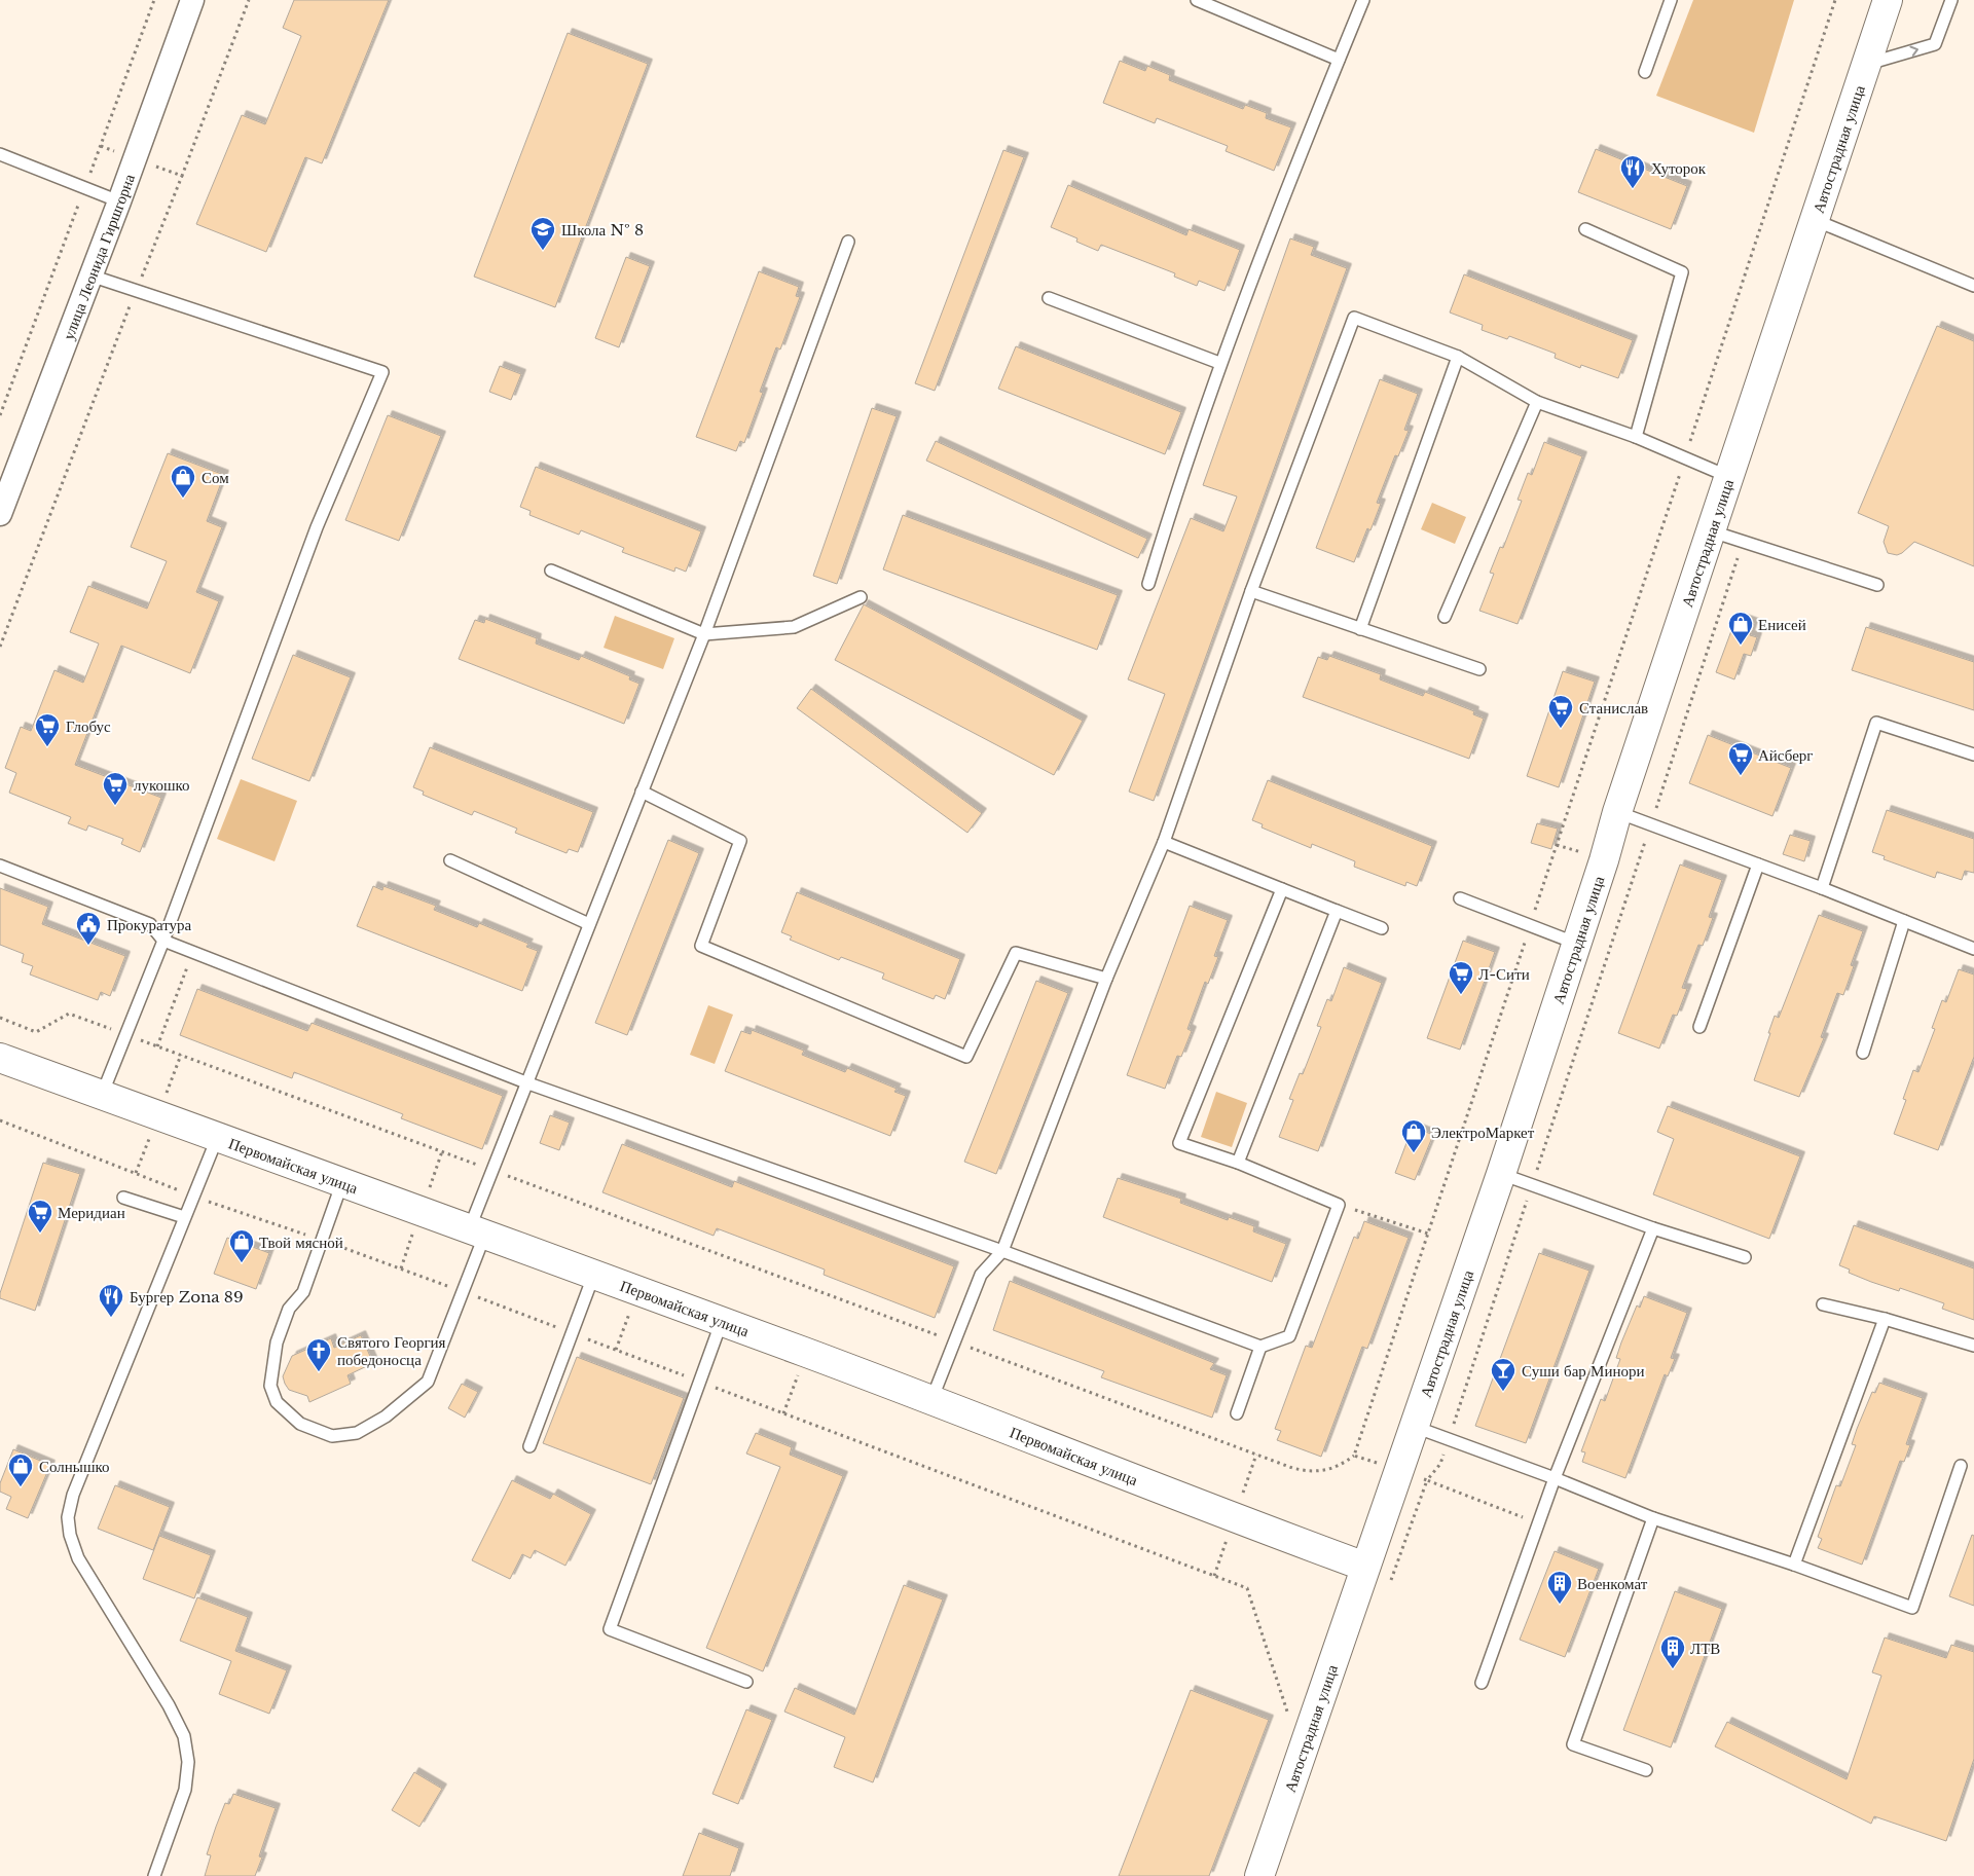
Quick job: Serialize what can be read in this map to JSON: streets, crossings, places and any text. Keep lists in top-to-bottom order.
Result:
{
  "streets": {
    "main road": ["Автострадная улица", "Первомайская улица"],
    "street": ["улица Леонида Гиршгорна"]
  },
  "crossings": [
    ["Автострадная улица", "Первомайская улица"]
  ],
  "places": {
    "restaurant": ["Хуторок", "Бургер Zona 89"],
    "school or university": ["Школа № 8"],
    "shop": [
      "Сом",
      "Енисей",
      "ЭлектроМаркет",
      "Твой мясной",
      "Солнышко"
    ],
    "supermarket": [
      "Станислав",
      "Глобус",
      "Айсберг",
      "лукошко",
      "Л-Сити",
      "Меридиан"
    ],
    "public building": ["Прокуратура"],
    "church": ["Святого Георгия победоносца"],
    "bar": ["Суши бар Минори"],
    "building": ["Военкомат", "ЛТВ"]
  }
}
